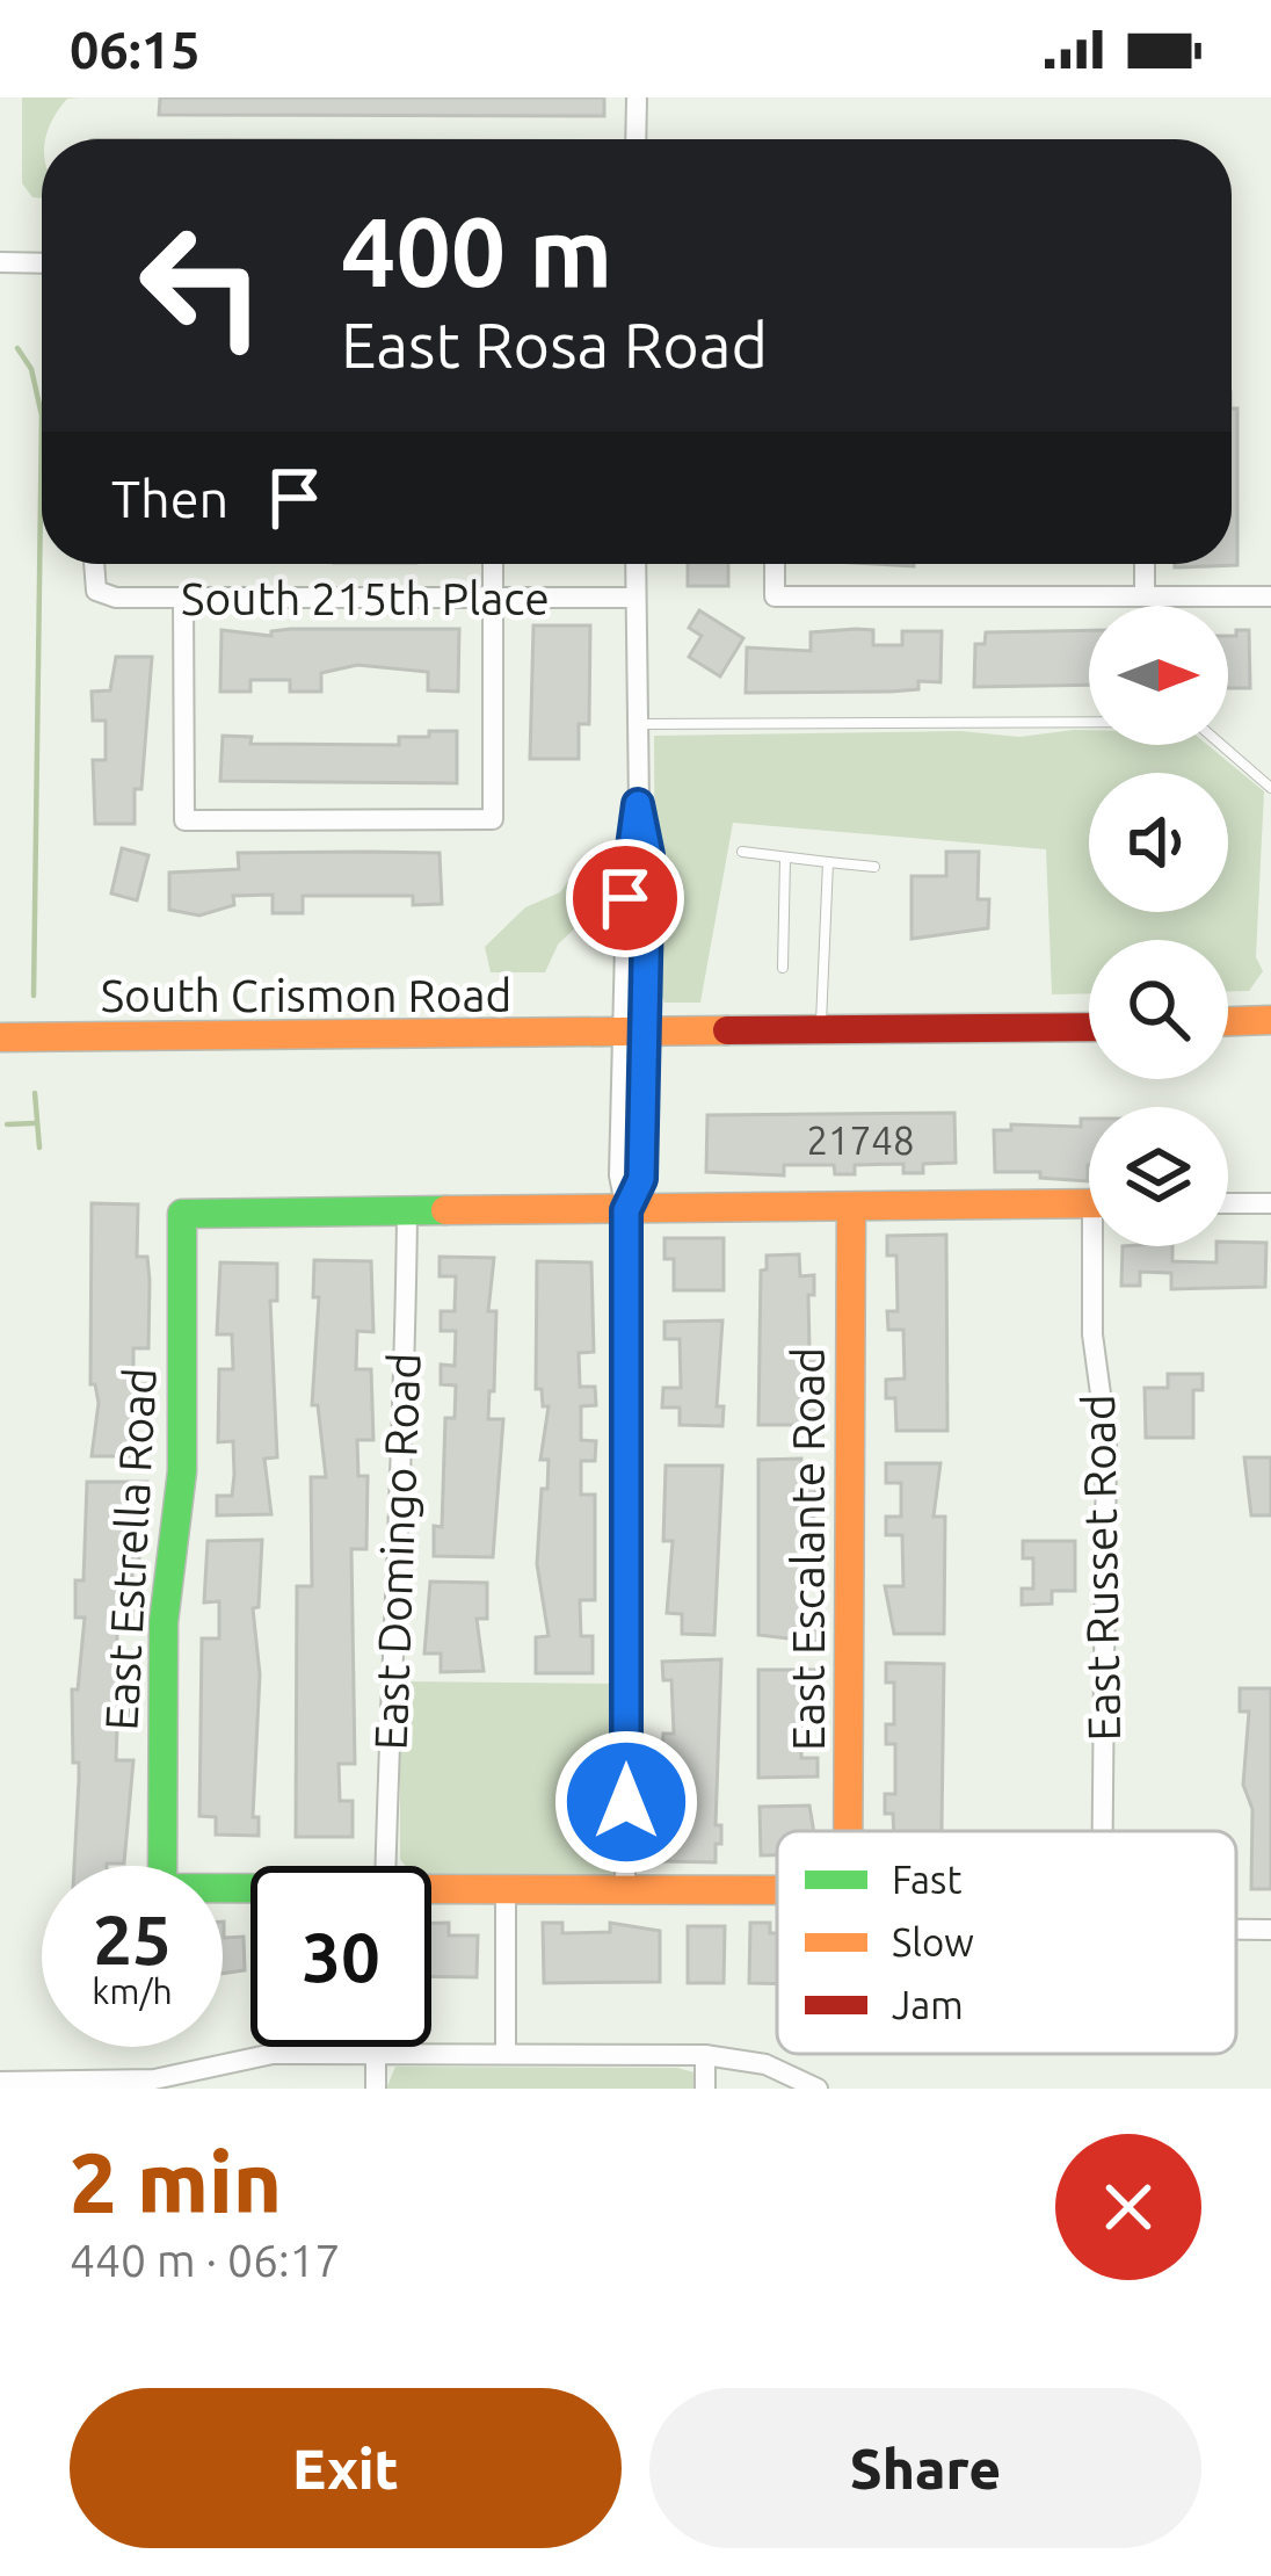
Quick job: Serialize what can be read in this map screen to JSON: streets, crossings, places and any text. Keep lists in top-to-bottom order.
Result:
{
  "streets": {
    "street": [
      "South 215th Place",
      "South Crismon Road",
      "East Estrella Road",
      "East Escalante Road",
      "East Domingo Road",
      "East Russet Road"
    ]
  },
  "crossings": [
    ["East Estrella Road", "East Domingo Road"]
  ],
  "house_numbers": ["21748"],
  "legend": ["Fast", "Slow", "Jam"],
  "north": "right",
  "page": {
    "status": "06:15",
    "turn": ["400 m", "East Rosa Road"],
    "then": "Then",
    "speed": "25 km/h",
    "limit": "30",
    "heading": ["2 min", "440 m · 06:17"],
    "buttons": ["Exit", "Share"]
  }
}
